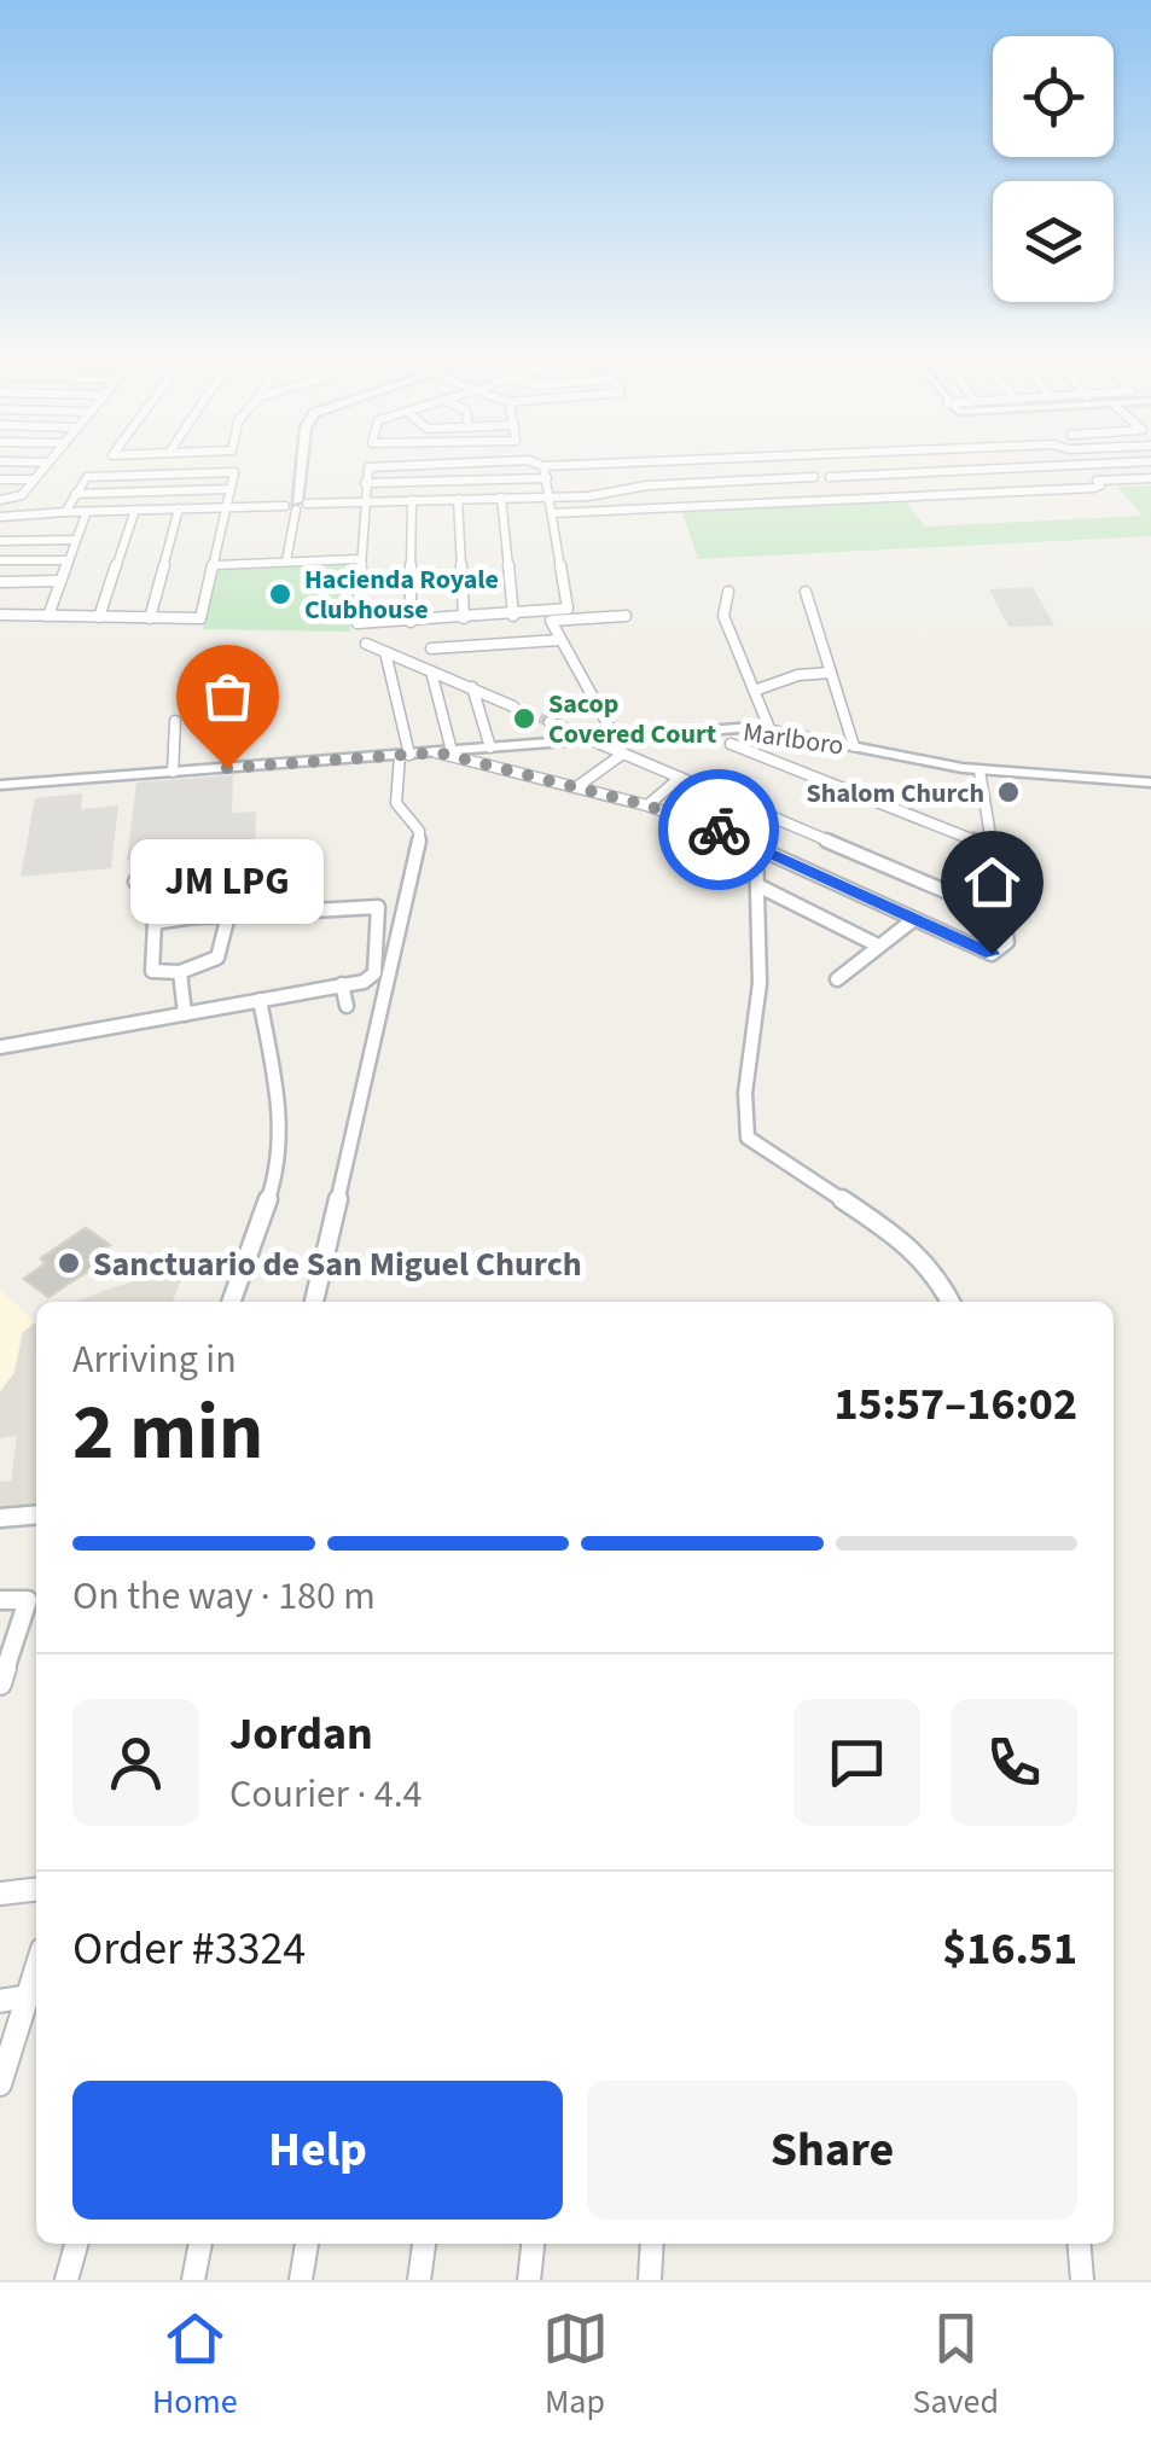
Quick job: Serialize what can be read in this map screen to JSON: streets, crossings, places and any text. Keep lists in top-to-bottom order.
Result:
{
  "streets": {
    "street": ["Marlboro"]
  },
  "places": [
    "Hacienda Royale Clubhouse",
    "Sacop Covered Court",
    "JM LPG",
    "Shalom Church",
    "Sanctuario de San Miguel Church"
  ],
  "page": {
    "bubble": "JM LPG",
    "heading": ["2 min", "Arriving in", "15:57–16:02"],
    "panel": [
      "Jordan",
      "Courier · 4.4",
      "Order #3324",
      "$16.51"
    ],
    "bar": "On the way · 180 m",
    "buttons": ["Help", "Share"],
    "tabs": ["Home", "Map", "Saved"]
  }
}
